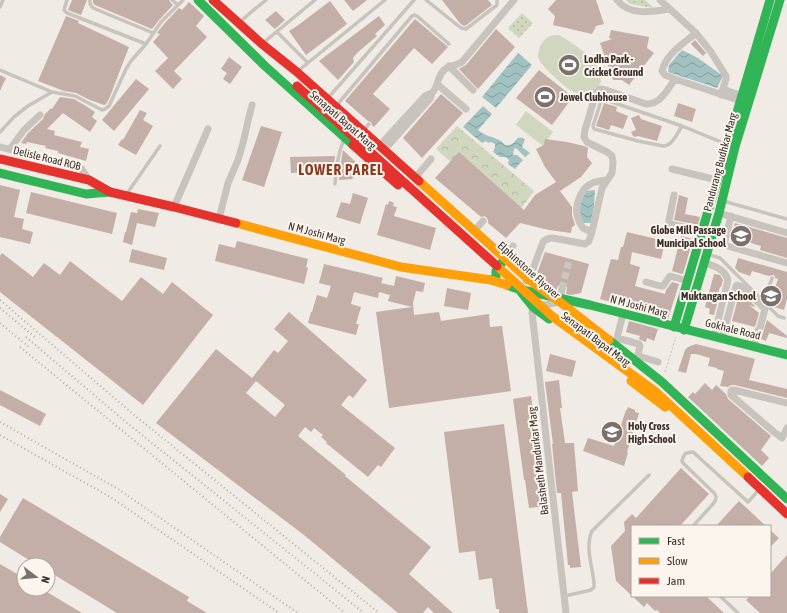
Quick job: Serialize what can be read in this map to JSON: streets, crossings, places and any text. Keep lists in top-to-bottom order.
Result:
{
  "streets": {
    "main road": [
      "Senapati Bapat Marg",
      "Delisle Road ROB",
      "Pandurang Budhkar Marg",
      "N M Joshi Marg",
      "Elphinstone Flyover",
      "Gokhale Road"
    ],
    "street": ["Balasheth Mandurkar Marg"]
  },
  "crossings": [
    ["Senapati Bapat Marg", "N M Joshi Marg"],
    ["Senapati Bapat Marg", "Elphinstone Flyover"],
    ["Senapati Bapat Marg", "Balasheth Mandurkar Marg"],
    ["Delisle Road ROB", "N M Joshi Marg"],
    ["Pandurang Budhkar Marg", "N M Joshi Marg"],
    ["Pandurang Budhkar Marg", "Gokhale Road"],
    ["N M Joshi Marg", "Gokhale Road"]
  ],
  "districts": ["LOWER PAREL"],
  "places": {
    "sports": ["Lodha Park - Cricket Ground", "Jewel Clubhouse"],
    "school or university": ["Globe Mill Passage Municipal School", "Muktangan School", "Holy Cross High School"]
  },
  "legend": ["Fast", "Slow", "Jam"],
  "north": "right"
}
